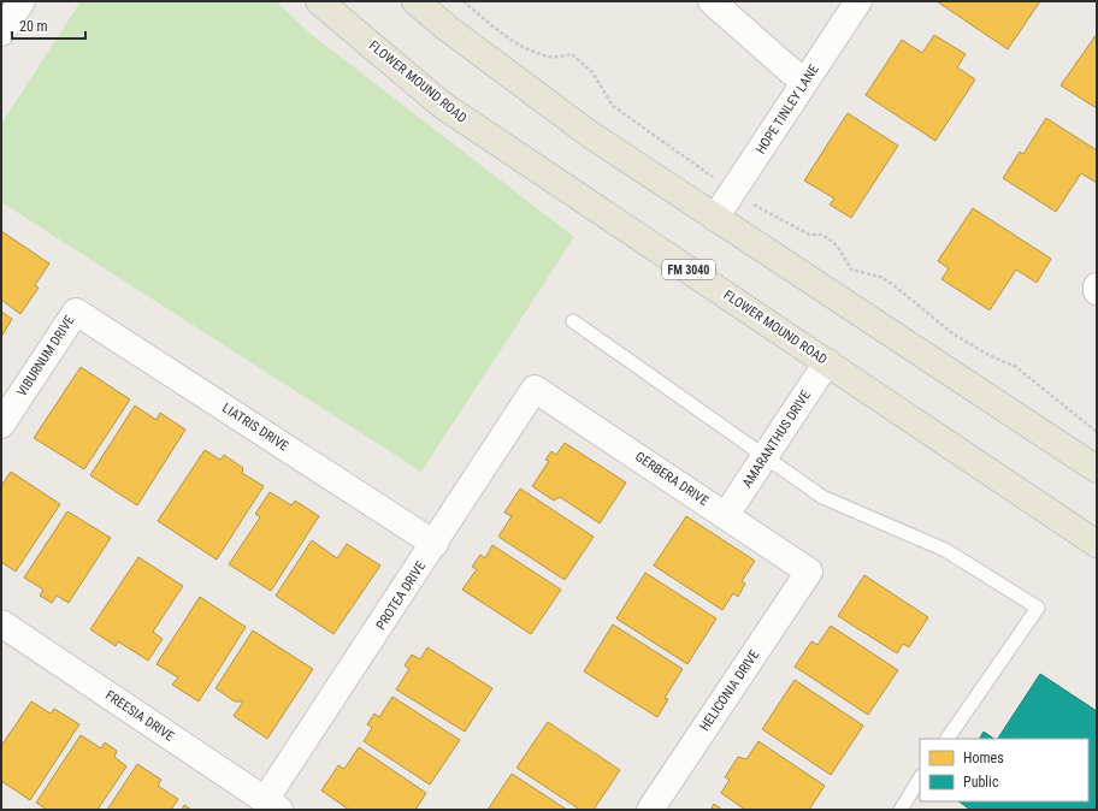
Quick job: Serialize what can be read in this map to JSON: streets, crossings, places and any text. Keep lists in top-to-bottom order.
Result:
{
  "streets": {
    "main road": ["FLOWER MOUND ROAD", "FM 3040"],
    "street": [
      "HOPE TINLEY LANE",
      "VIBURNUM DRIVE",
      "LIATRIS DRIVE",
      "AMARANTHUS DRIVE",
      "GERBERA DRIVE",
      "PROTEA DRIVE",
      "HELICONIA DRIVE",
      "FREESIA DRIVE"
    ]
  },
  "crossings": [
    ["FLOWER MOUND ROAD", "AMARANTHUS DRIVE"],
    ["VIBURNUM DRIVE", "LIATRIS DRIVE"],
    ["LIATRIS DRIVE", "PROTEA DRIVE"],
    ["AMARANTHUS DRIVE", "GERBERA DRIVE"],
    ["GERBERA DRIVE", "PROTEA DRIVE"],
    ["GERBERA DRIVE", "HELICONIA DRIVE"],
    ["PROTEA DRIVE", "FREESIA DRIVE"]
  ],
  "legend": ["Homes", "Public"],
  "scale_bar": "20 m"
}
